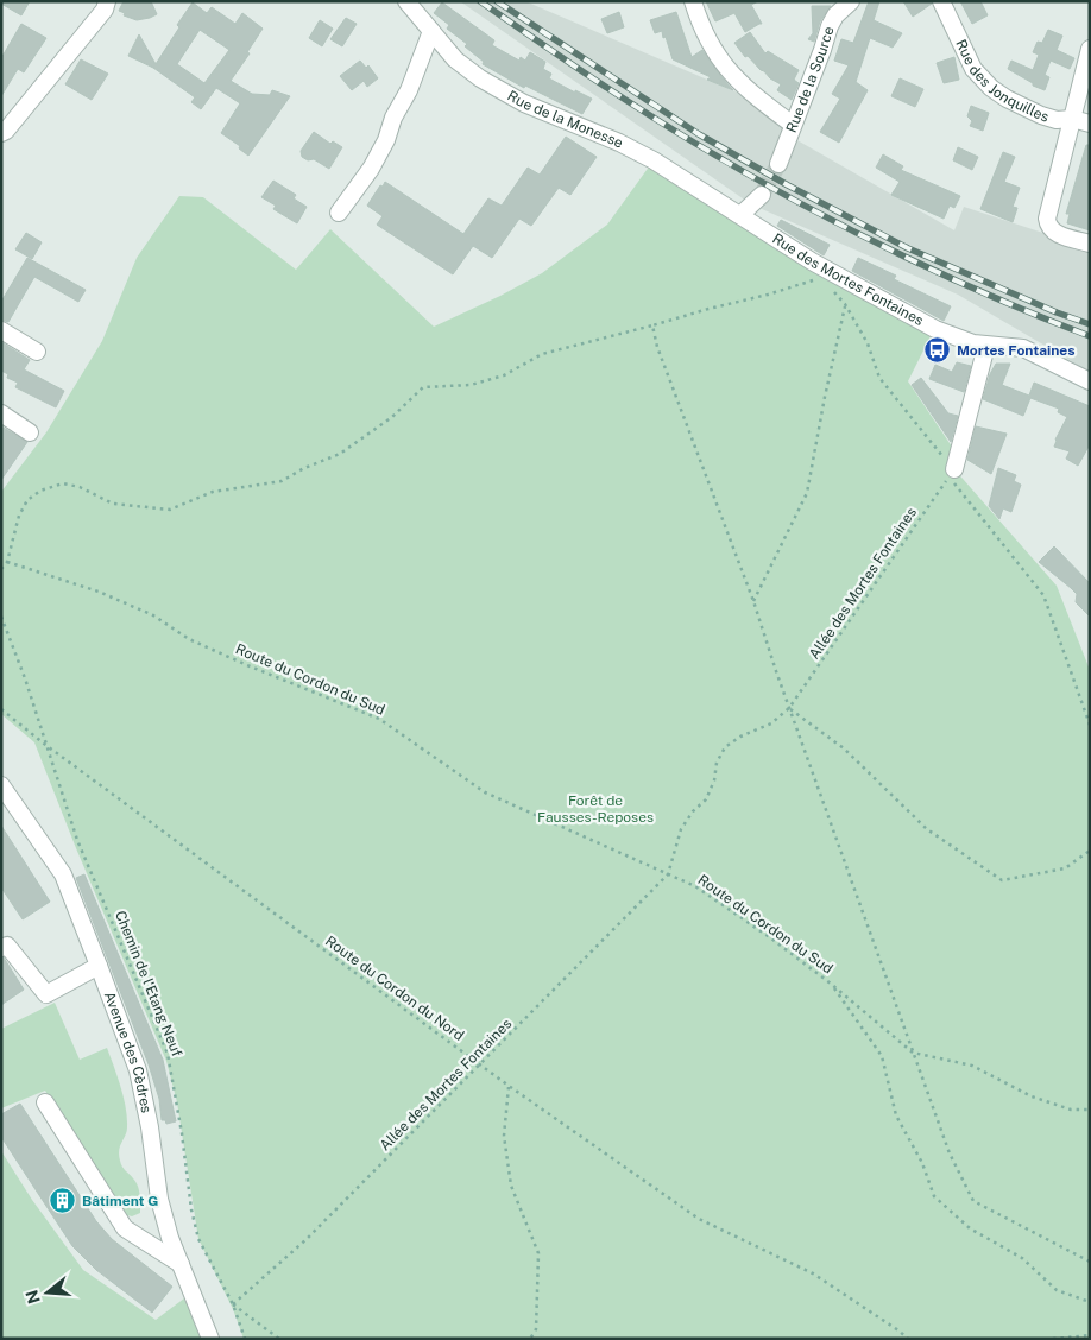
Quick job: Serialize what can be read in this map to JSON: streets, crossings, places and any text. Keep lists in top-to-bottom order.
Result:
{
  "streets": {
    "street": [
      "Rue des Jonquilles",
      "Rue de la Source",
      "Rue de la Monesse",
      "Rue des Mortes Fontaines",
      "Avenue des Cèdres"
    ],
    "path": [
      "Allée des Mortes Fontaines",
      "Route du Cordon du Sud",
      "Chemin de l'Etang Neuf",
      "Route du Cordon du Nord"
    ]
  },
  "crossings": [
    ["Rue de la Monesse", "Rue des Mortes Fontaines"],
    ["Allée des Mortes Fontaines", "Route du Cordon du Sud"],
    ["Allée des Mortes Fontaines", "Chemin de l'Etang Neuf"],
    ["Allée des Mortes Fontaines", "Route du Cordon du Nord"],
    ["Chemin de l'Etang Neuf", "Route du Cordon du Nord"]
  ],
  "parks": ["Forêt de Fausses-Reposes"],
  "places": {
    "bus stop": ["Mortes Fontaines"],
    "building": ["Bâtiment G"]
  },
  "north": "left"
}
